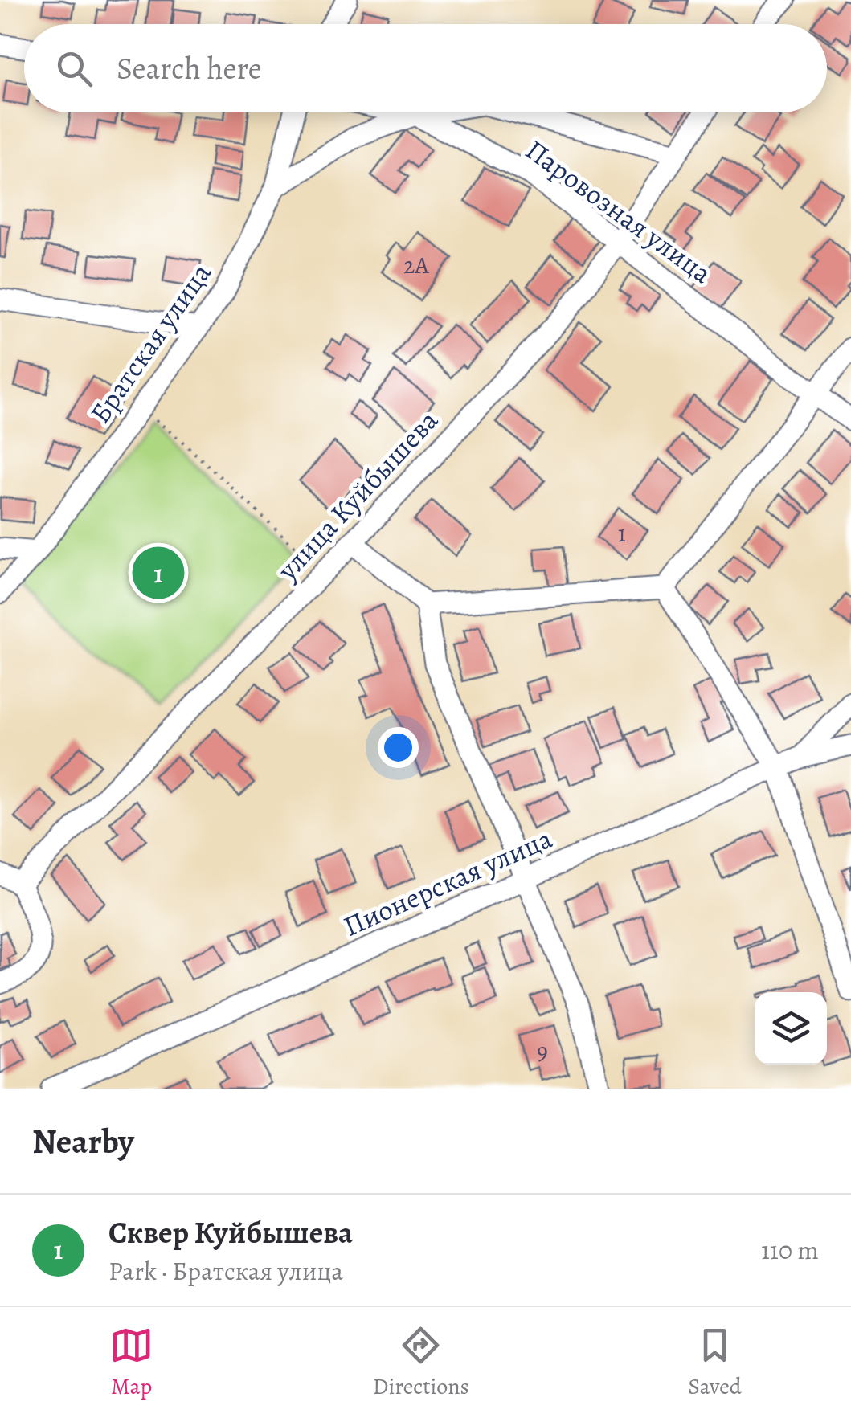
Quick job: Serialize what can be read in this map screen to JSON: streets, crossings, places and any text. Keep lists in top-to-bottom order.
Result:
{
  "streets": {
    "street": [
      "Паровозная улица",
      "Братская улица",
      "улица Куйбышева",
      "Пионерская улица"
    ]
  },
  "crossings": [
    ["Паровозная улица", "улица Куйбышева"]
  ],
  "house_numbers": ["2А", "1", "9"],
  "page": {
    "search": "Search here",
    "pins": "1",
    "heading": "Nearby",
    "list": [
      {
        "mark": "1",
        "name": "Сквер Куйбышева",
        "note": "Park · Братская улица",
        "value": "110 m"
      }
    ],
    "nav": ["Map", "Directions", "Saved"]
  }
}
